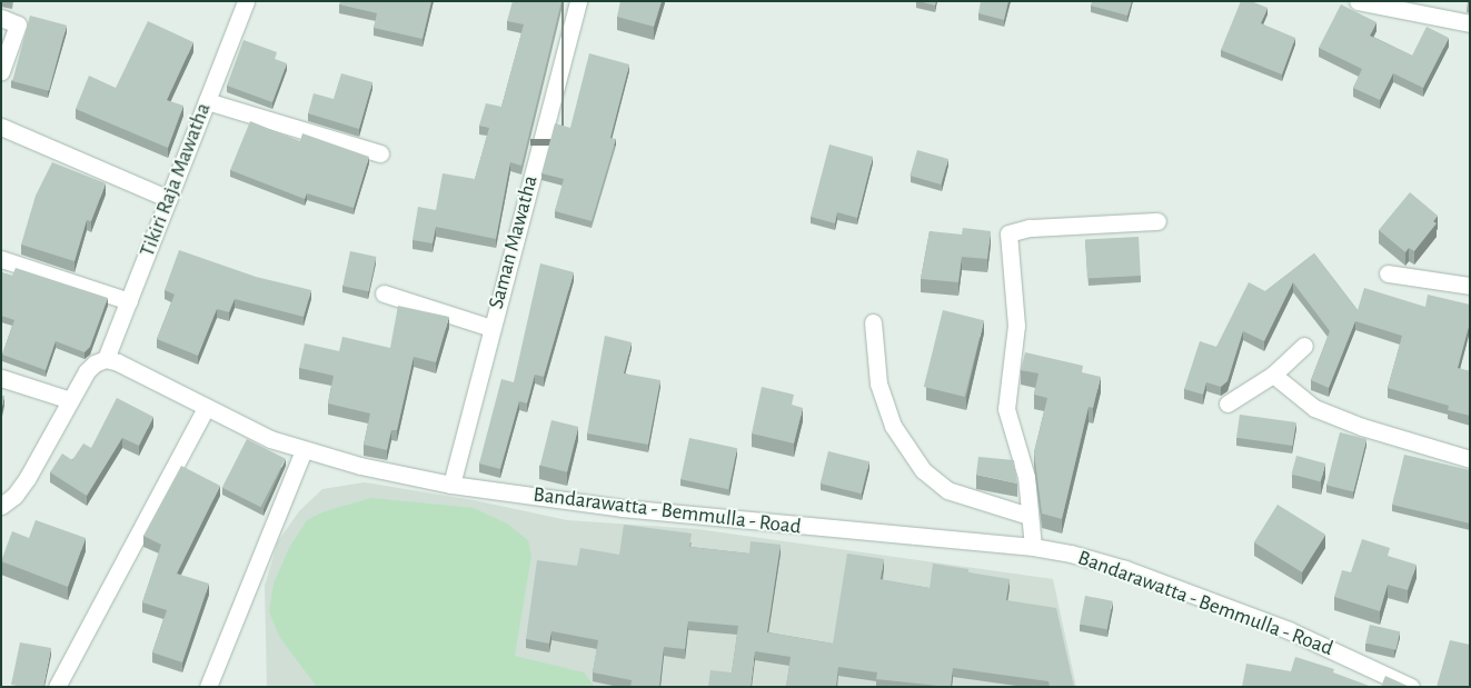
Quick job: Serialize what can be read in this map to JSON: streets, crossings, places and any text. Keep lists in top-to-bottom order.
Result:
{
  "streets": {
    "street": ["Tikiri Raja Mawatha", "Saman Mawatha", "Bandarawatta - Bemmulla - Road"]
  },
  "crossings": [
    ["Tikiri Raja Mawatha", "Bandarawatta - Bemmulla - Road"],
    ["Saman Mawatha", "Bandarawatta - Bemmulla - Road"]
  ]
}
